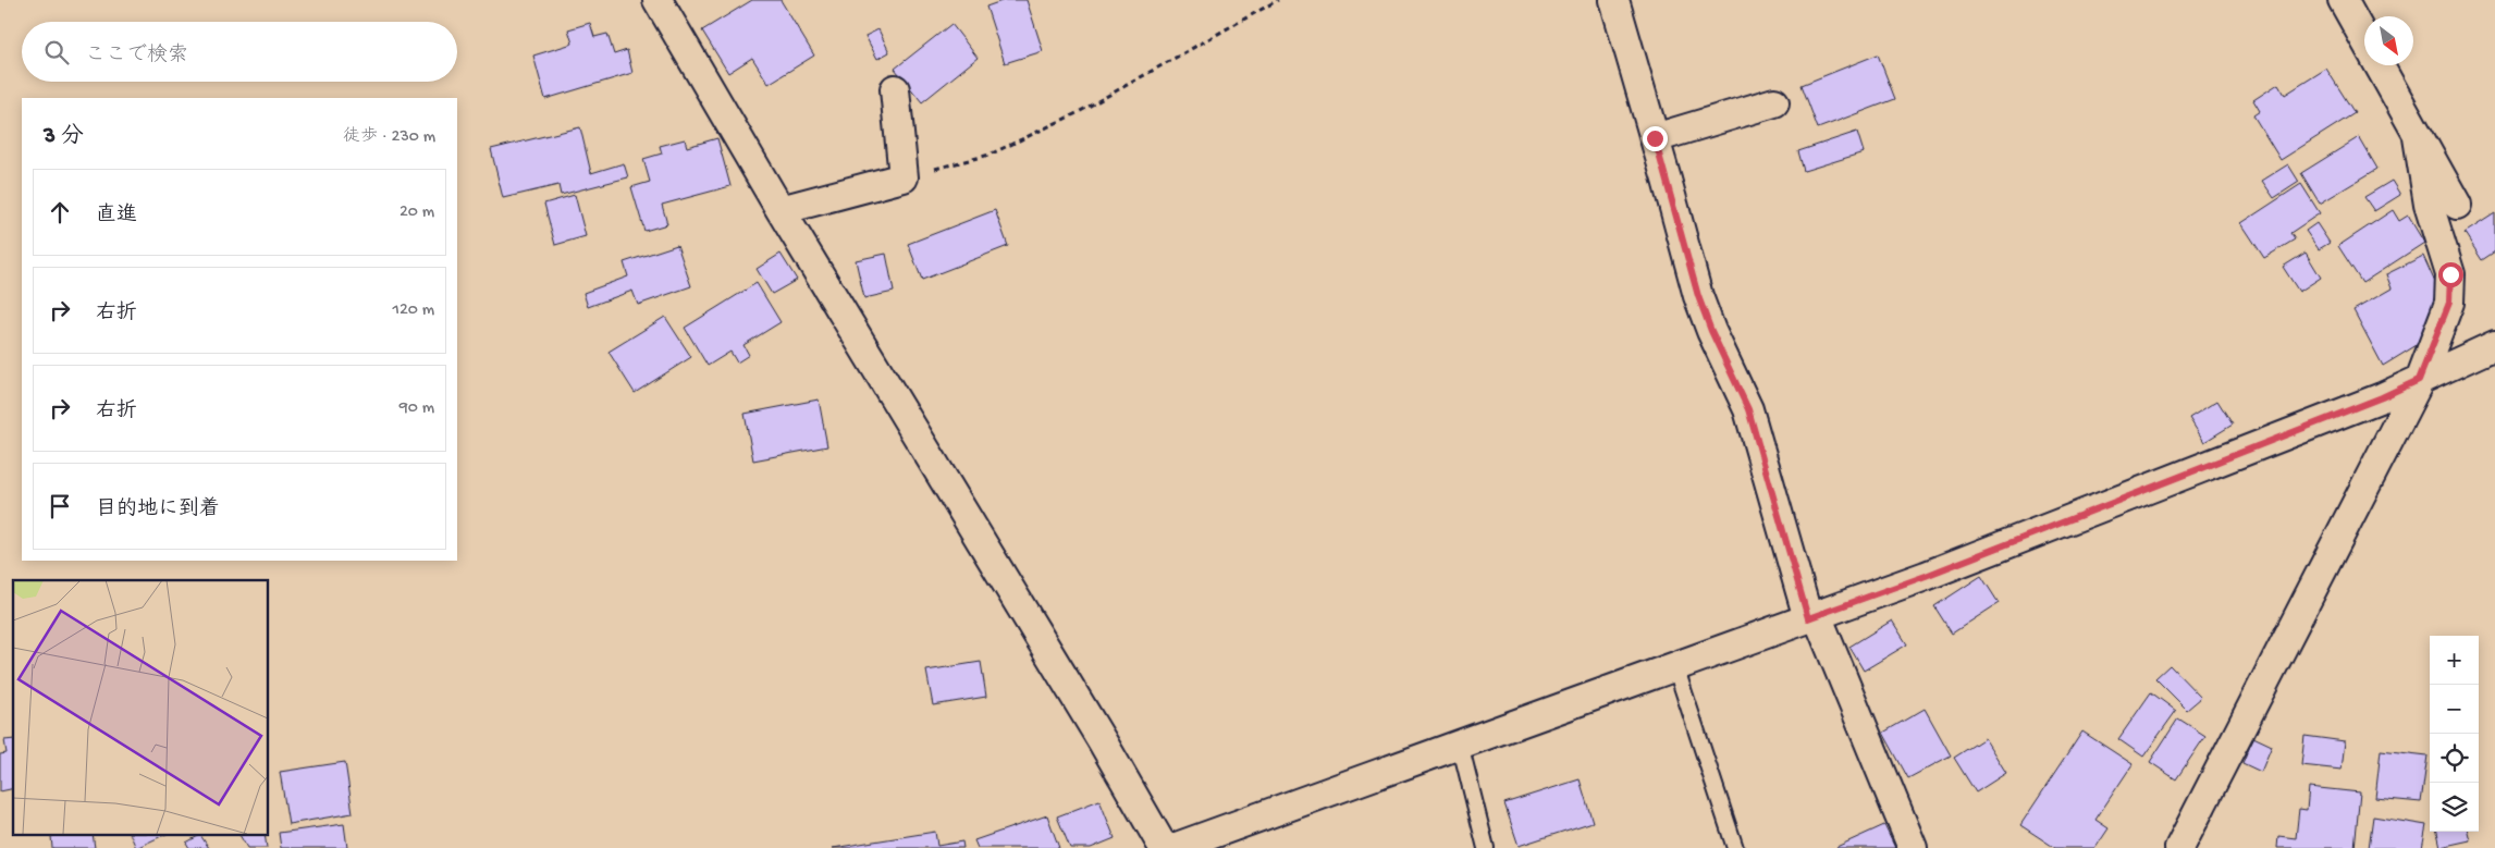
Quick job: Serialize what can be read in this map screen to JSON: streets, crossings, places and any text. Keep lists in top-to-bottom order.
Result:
{
  "north": "bottom right",
  "page": {
    "search": "ここで検索",
    "heading": ["3 分", "徒歩 · 230 m"],
    "list": [
      ["直進", "20 m"],
      ["右折", "120 m"],
      ["右折", "90 m"],
      "目的地に到着"
    ],
    "map_buttons": ["+", "−"]
  }
}
